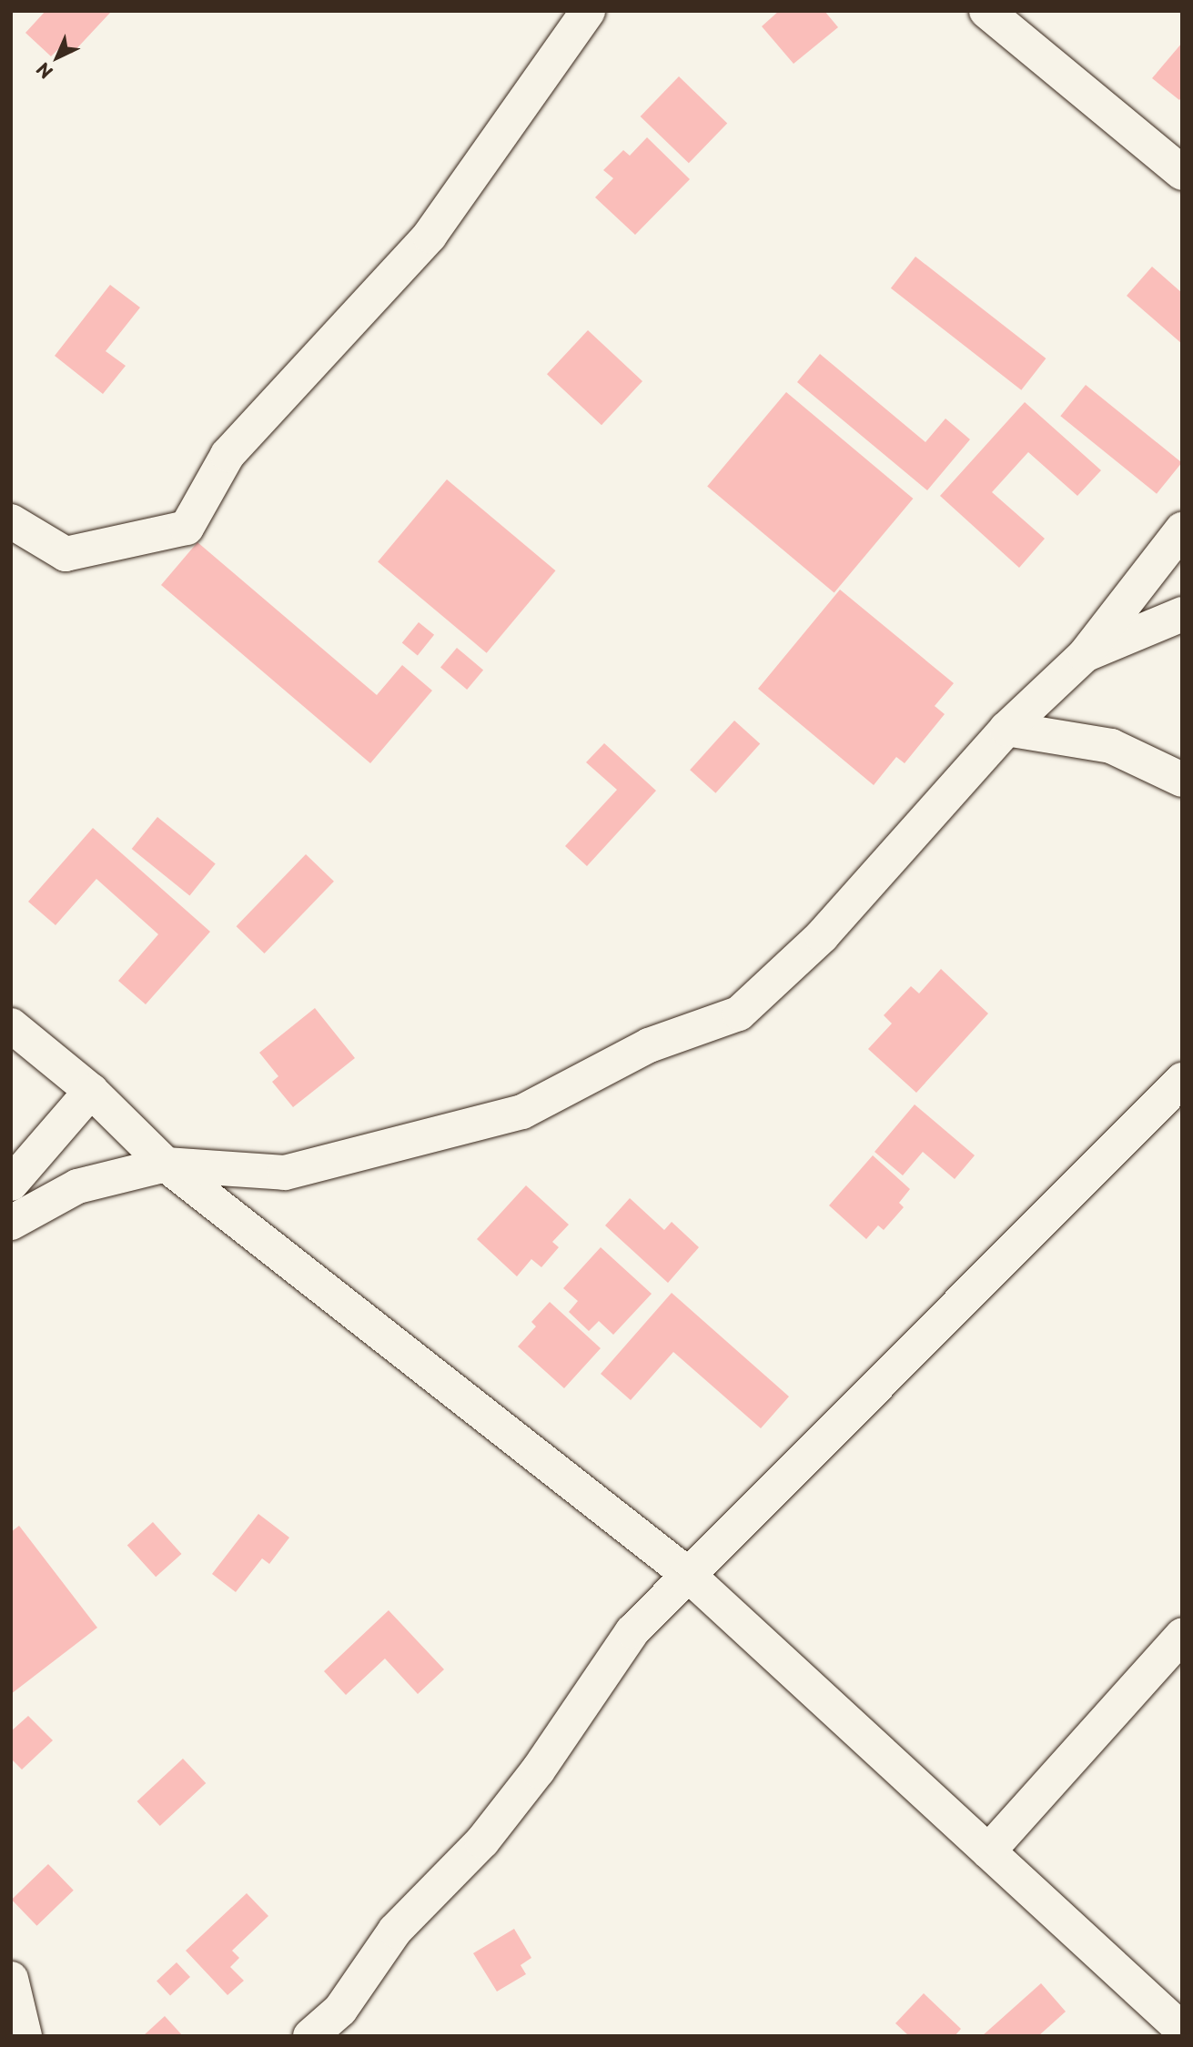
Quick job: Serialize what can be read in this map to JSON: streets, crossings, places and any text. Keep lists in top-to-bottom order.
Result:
{
  "north": "bottom left"
}
